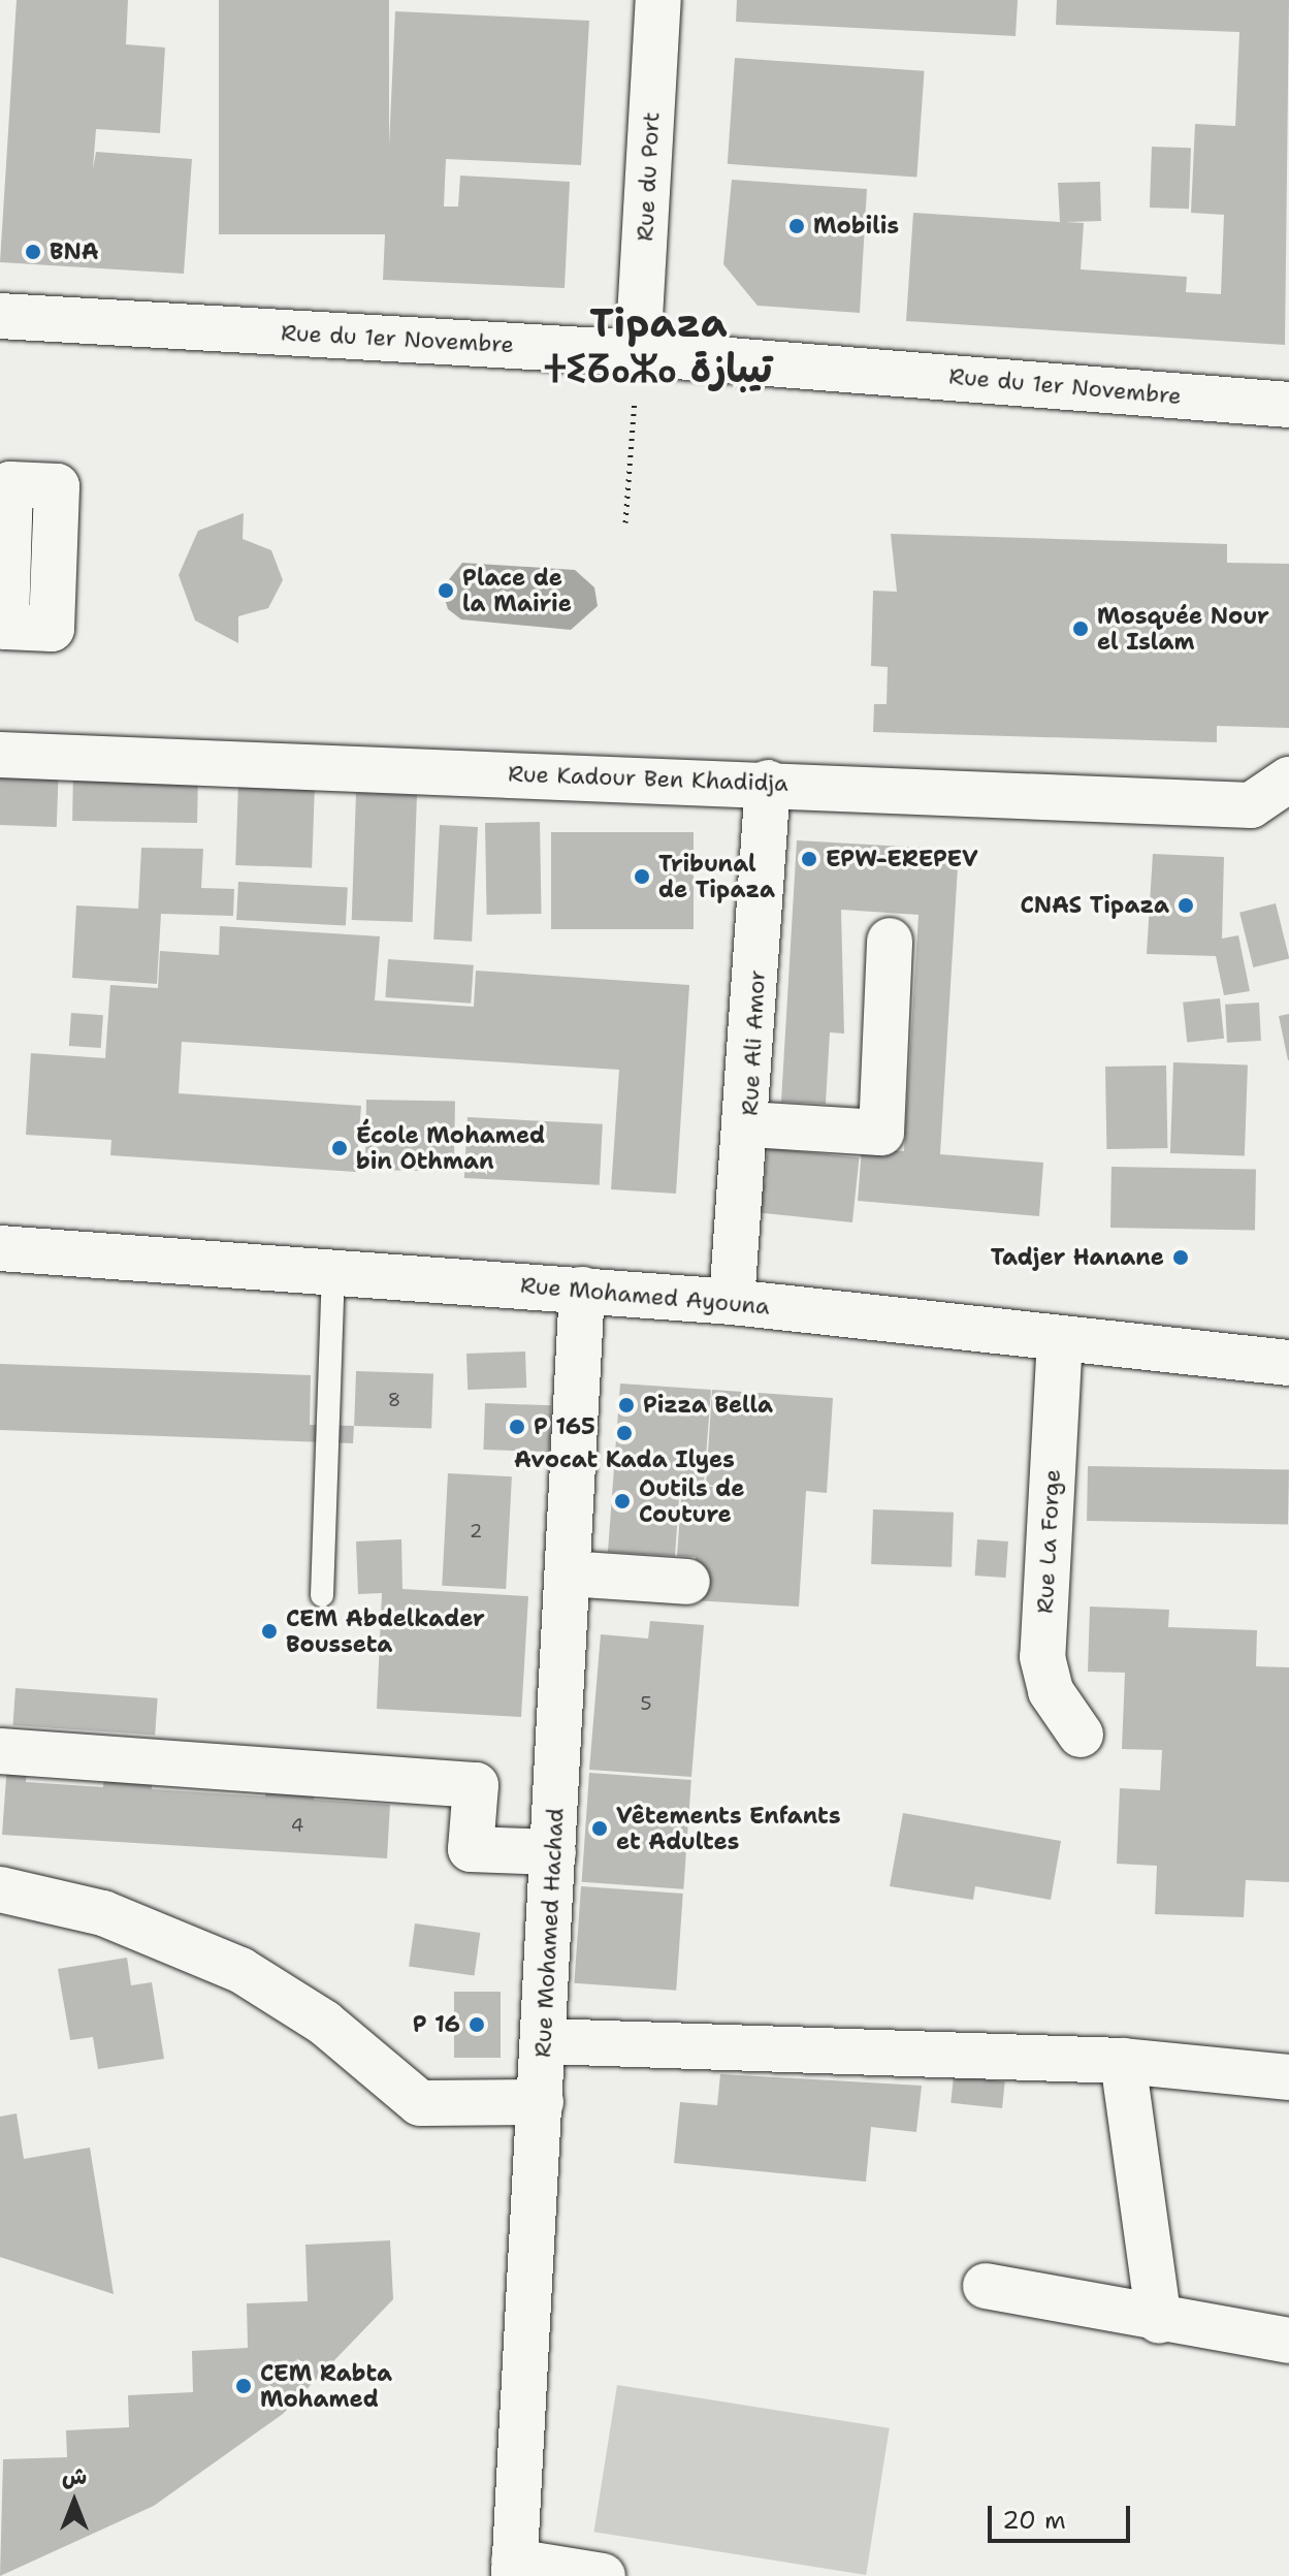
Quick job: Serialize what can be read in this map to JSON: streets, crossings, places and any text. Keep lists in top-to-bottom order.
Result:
{
  "streets": {
    "street": [
      "Rue du Port",
      "Rue du 1er Novembre",
      "Rue Kadour Ben Khadidja",
      "Rue Ali Amor",
      "Rue Mohamed Ayouna",
      "Rue La Forge",
      "Rue Mohamed Hachad"
    ]
  },
  "crossings": [
    ["Rue du Port", "Rue du 1er Novembre"],
    ["Rue Kadour Ben Khadidja", "Rue Ali Amor"],
    ["Rue Ali Amor", "Rue Mohamed Ayouna"],
    ["Rue Mohamed Ayouna", "Rue La Forge"],
    ["Rue Mohamed Ayouna", "Rue Mohamed Hachad"]
  ],
  "districts": ["Tipaza ⵜⵉⵒⴰⵣⴰ تيبازة"],
  "places": [
    "Mobilis",
    "BNA",
    "Place de la Mairie",
    "Mosquée Nour el Islam",
    "EPW-EREPEV",
    "Tribunal de Tipaza",
    "CNAS Tipaza",
    "École Mohamed bin Othman",
    "Tadjer Hanane",
    "Pizza Bella",
    "P 165",
    "Avocat Kada Ilyes",
    "Outils de Couture",
    "CEM Abdelkader Bousseta",
    "Vêtements Enfants et Adultes",
    "P 16",
    "CEM Rabta Mohamed"
  ],
  "house_numbers": [
    "8",
    "2",
    "5",
    "4"
  ],
  "scale_bar": "20 m",
  "north": "top"
}
